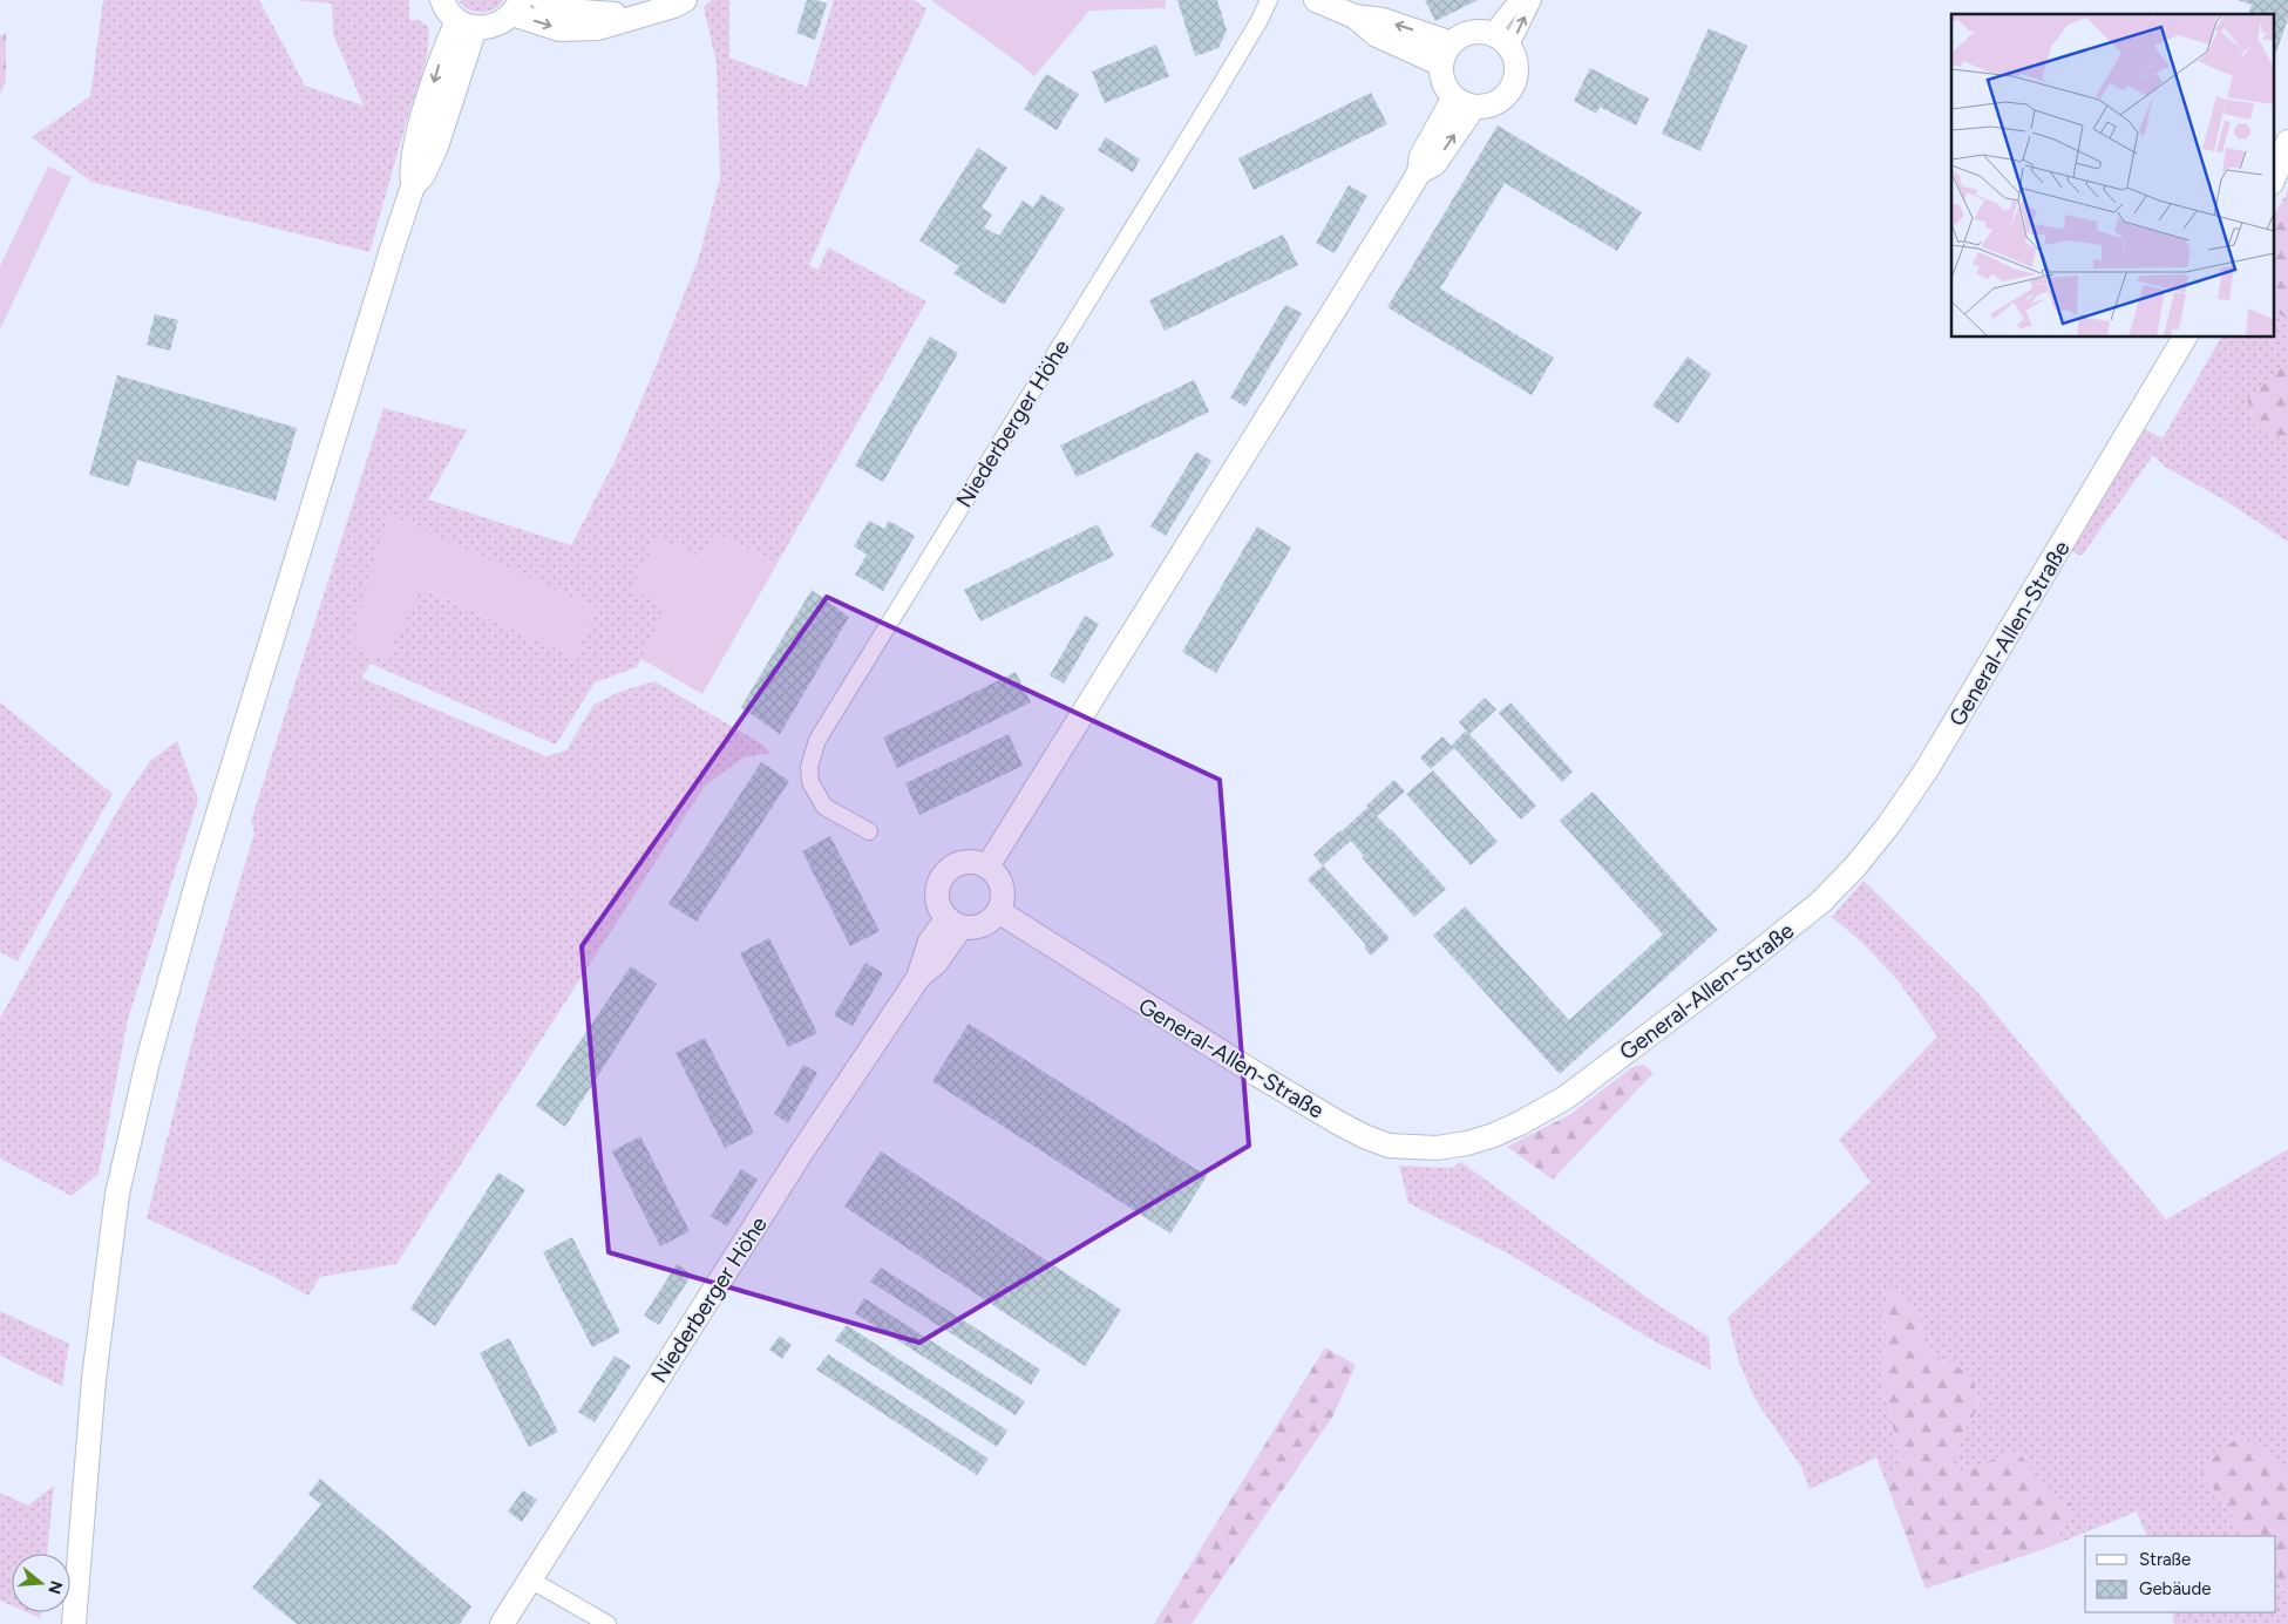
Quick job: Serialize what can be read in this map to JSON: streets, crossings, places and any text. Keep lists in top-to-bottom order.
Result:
{
  "streets": {
    "street": ["Niederberger Höhe", "General-Allen-Straße"]
  },
  "crossings": [
    ["Niederberger Höhe", "General-Allen-Straße"]
  ],
  "legend": ["Straße", "Gebäude"],
  "north": "right"
}
